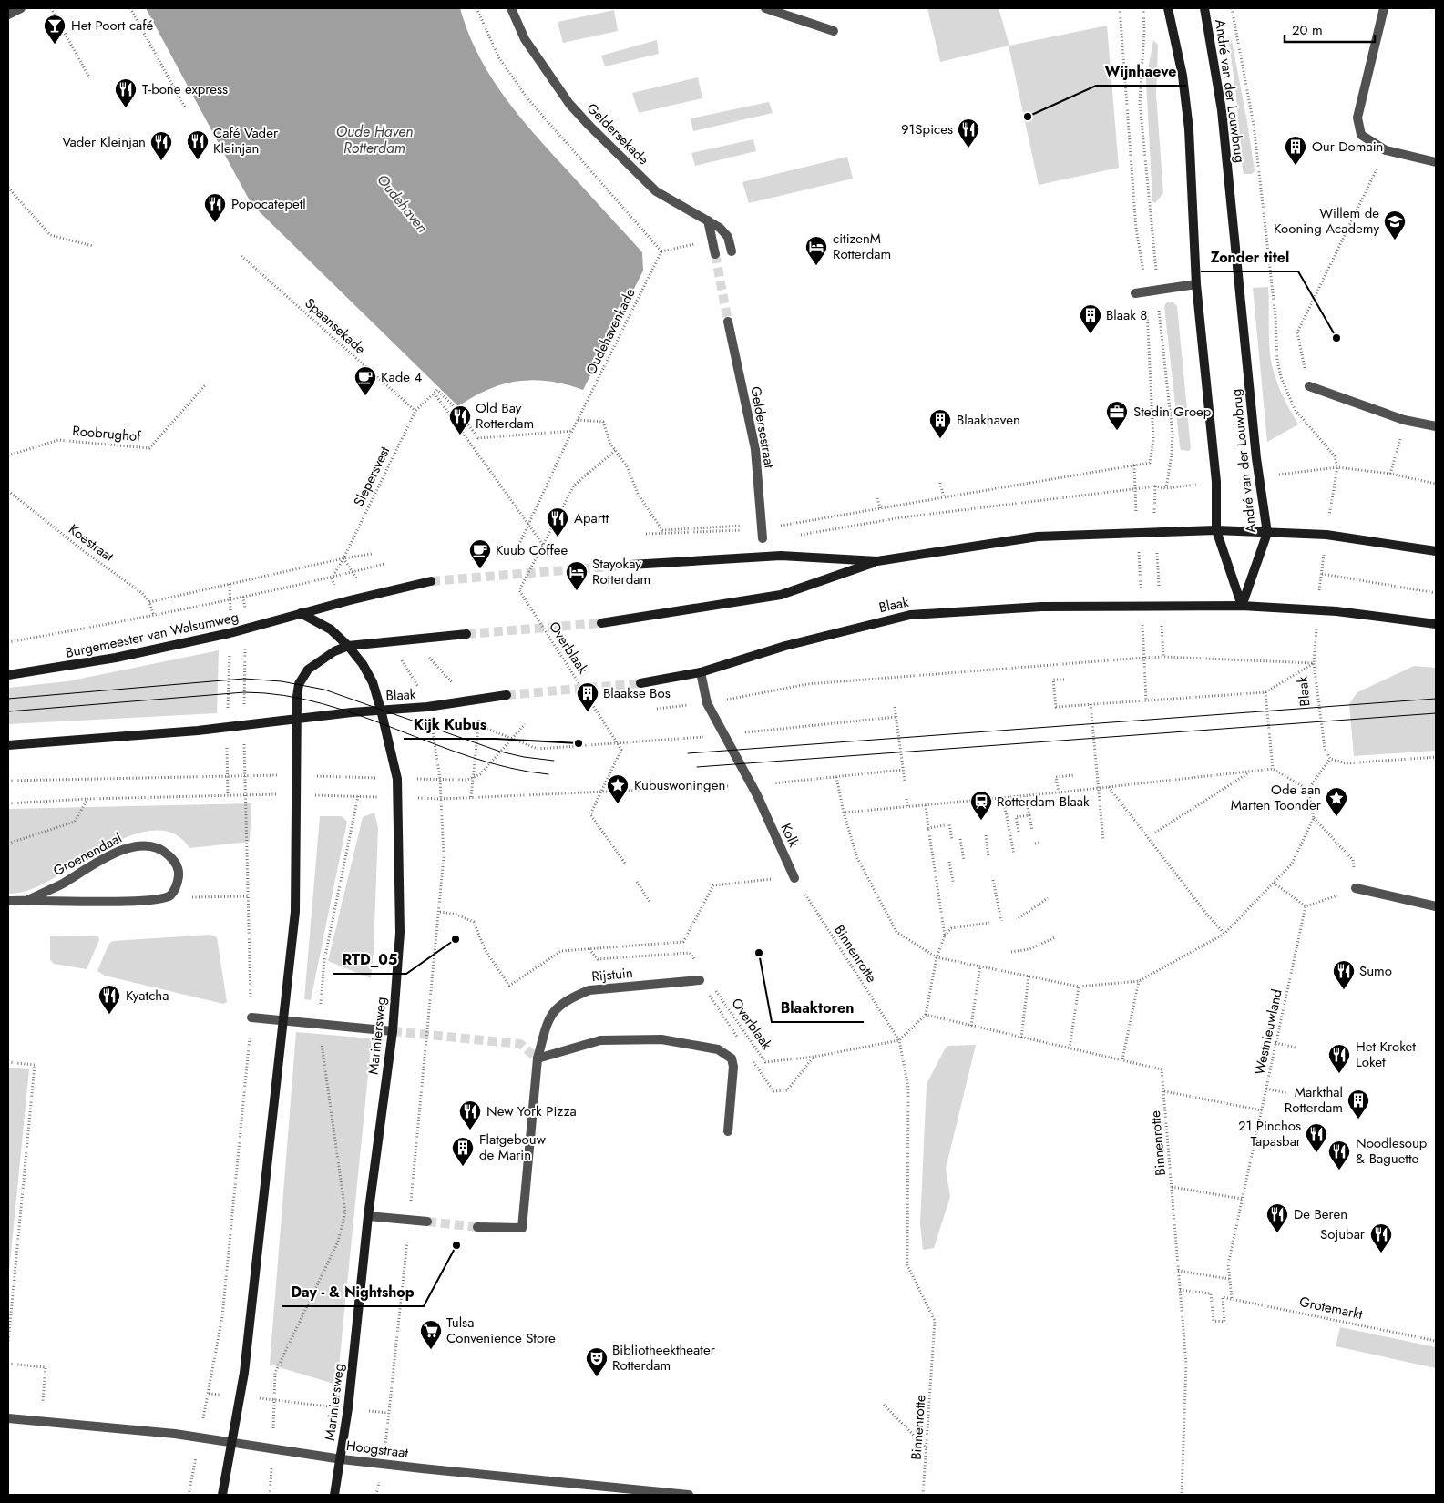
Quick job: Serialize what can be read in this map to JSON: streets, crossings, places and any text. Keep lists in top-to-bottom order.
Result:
{
  "streets": {
    "main road": [
      "André van der Louwbrug",
      "Blaak",
      "Burgemeester van Walsumweg",
      "Mariniersweg"
    ],
    "street": [
      "Geldersekade",
      "Geldersestraat",
      "Kolk",
      "Groenendaal",
      "Rijstuin",
      "Hoogstraat"
    ],
    "path": [
      "Spaansekade",
      "Oudehavenkade",
      "Roobrughof",
      "Slepersvest",
      "Koestraat",
      "Overblaak",
      "Binnenrotte",
      "Westnieuwland",
      "Grotemarkt"
    ]
  },
  "crossings": [
    ["André van der Louwbrug", "Blaak"],
    ["Spaansekade", "Slepersvest"],
    ["Oudehavenkade", "Slepersvest"],
    ["Koestraat", "Burgemeester van Walsumweg"],
    ["Blaak", "Kolk"],
    ["Blaak", "Mariniersweg"],
    ["Burgemeester van Walsumweg", "Mariniersweg"],
    ["Overblaak", "Binnenrotte"],
    ["Kolk", "Binnenrotte"],
    ["Binnenrotte", "Grotemarkt"],
    ["Westnieuwland", "Grotemarkt"],
    ["Mariniersweg", "Hoogstraat"]
  ],
  "water": ["Oude Haven Rotterdam", "Oudehaven"],
  "places": {
    "bar": ["Het Poort café"],
    "restaurant": [
      "T-bone express",
      "91Spices",
      "Café Vader Kleinjan",
      "Vader Kleinjan",
      "Popocatepetl",
      "Old Bay Rotterdam",
      "Apartt",
      "Sumo",
      "Kyatcha",
      "Het Kroket Loket",
      "New York Pizza",
      "21 Pinchos Tapasbar",
      "Noodlesoup & Baguette",
      "De Beren",
      "Sojubar"
    ],
    "other": [
      "Wijnhaeve",
      "Zonder titel",
      "Kijk Kubus",
      "RTD_05",
      "Blaaktoren",
      "Day - & Nightshop"
    ],
    "building": [
      "Our Domain",
      "Blaak 8",
      "Blaakhaven",
      "Blaakse Bos",
      "Markthal Rotterdam",
      "Flatgebouw de Marin"
    ],
    "school or university": ["Willem de Kooning Academy"],
    "hotel": ["citizenM Rotterdam", "Stayokay Rotterdam"],
    "cafe": ["Kade 4", "Kuub Coffee"],
    "office": ["Stedin Groep"],
    "place": ["Kubuswoningen", "Ode aan Marten Toonder"],
    "station": ["Rotterdam Blaak"],
    "supermarket": ["Tulsa Convenience Store"],
    "theatre": ["Bibliotheektheater Rotterdam"]
  },
  "scale_bar": "20 m"
}
